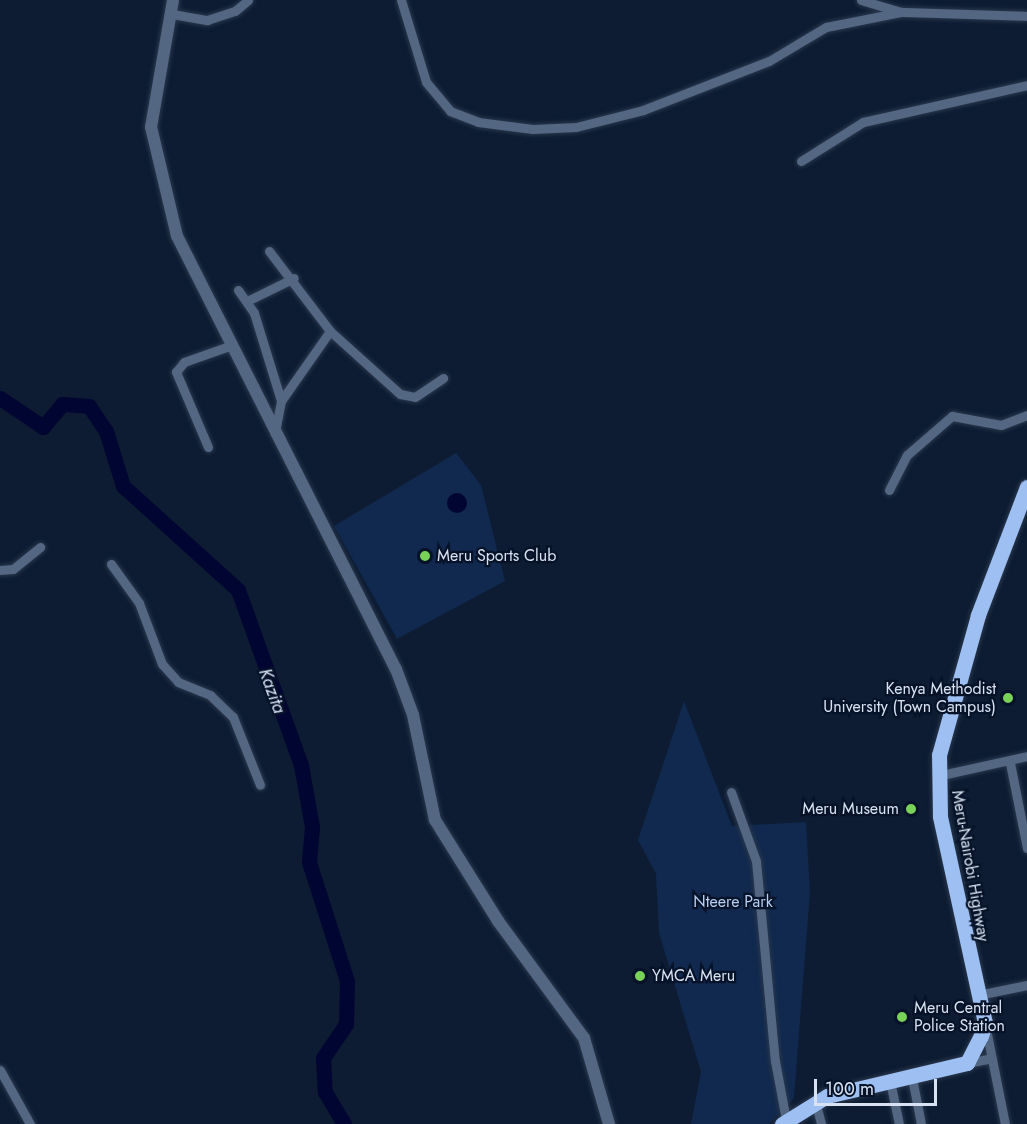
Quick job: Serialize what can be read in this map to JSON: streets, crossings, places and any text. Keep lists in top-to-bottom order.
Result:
{
  "streets": {
    "highway": ["Meru-Nairobi Highway"]
  },
  "water": ["Kazita"],
  "parks": ["Nteere Park"],
  "places": [
    "Meru Sports Club",
    "Kenya Methodist University (Town Campus)",
    "Meru Museum",
    "YMCA Meru",
    "Meru Central Police Station"
  ],
  "scale_bar": "100 m"
}
